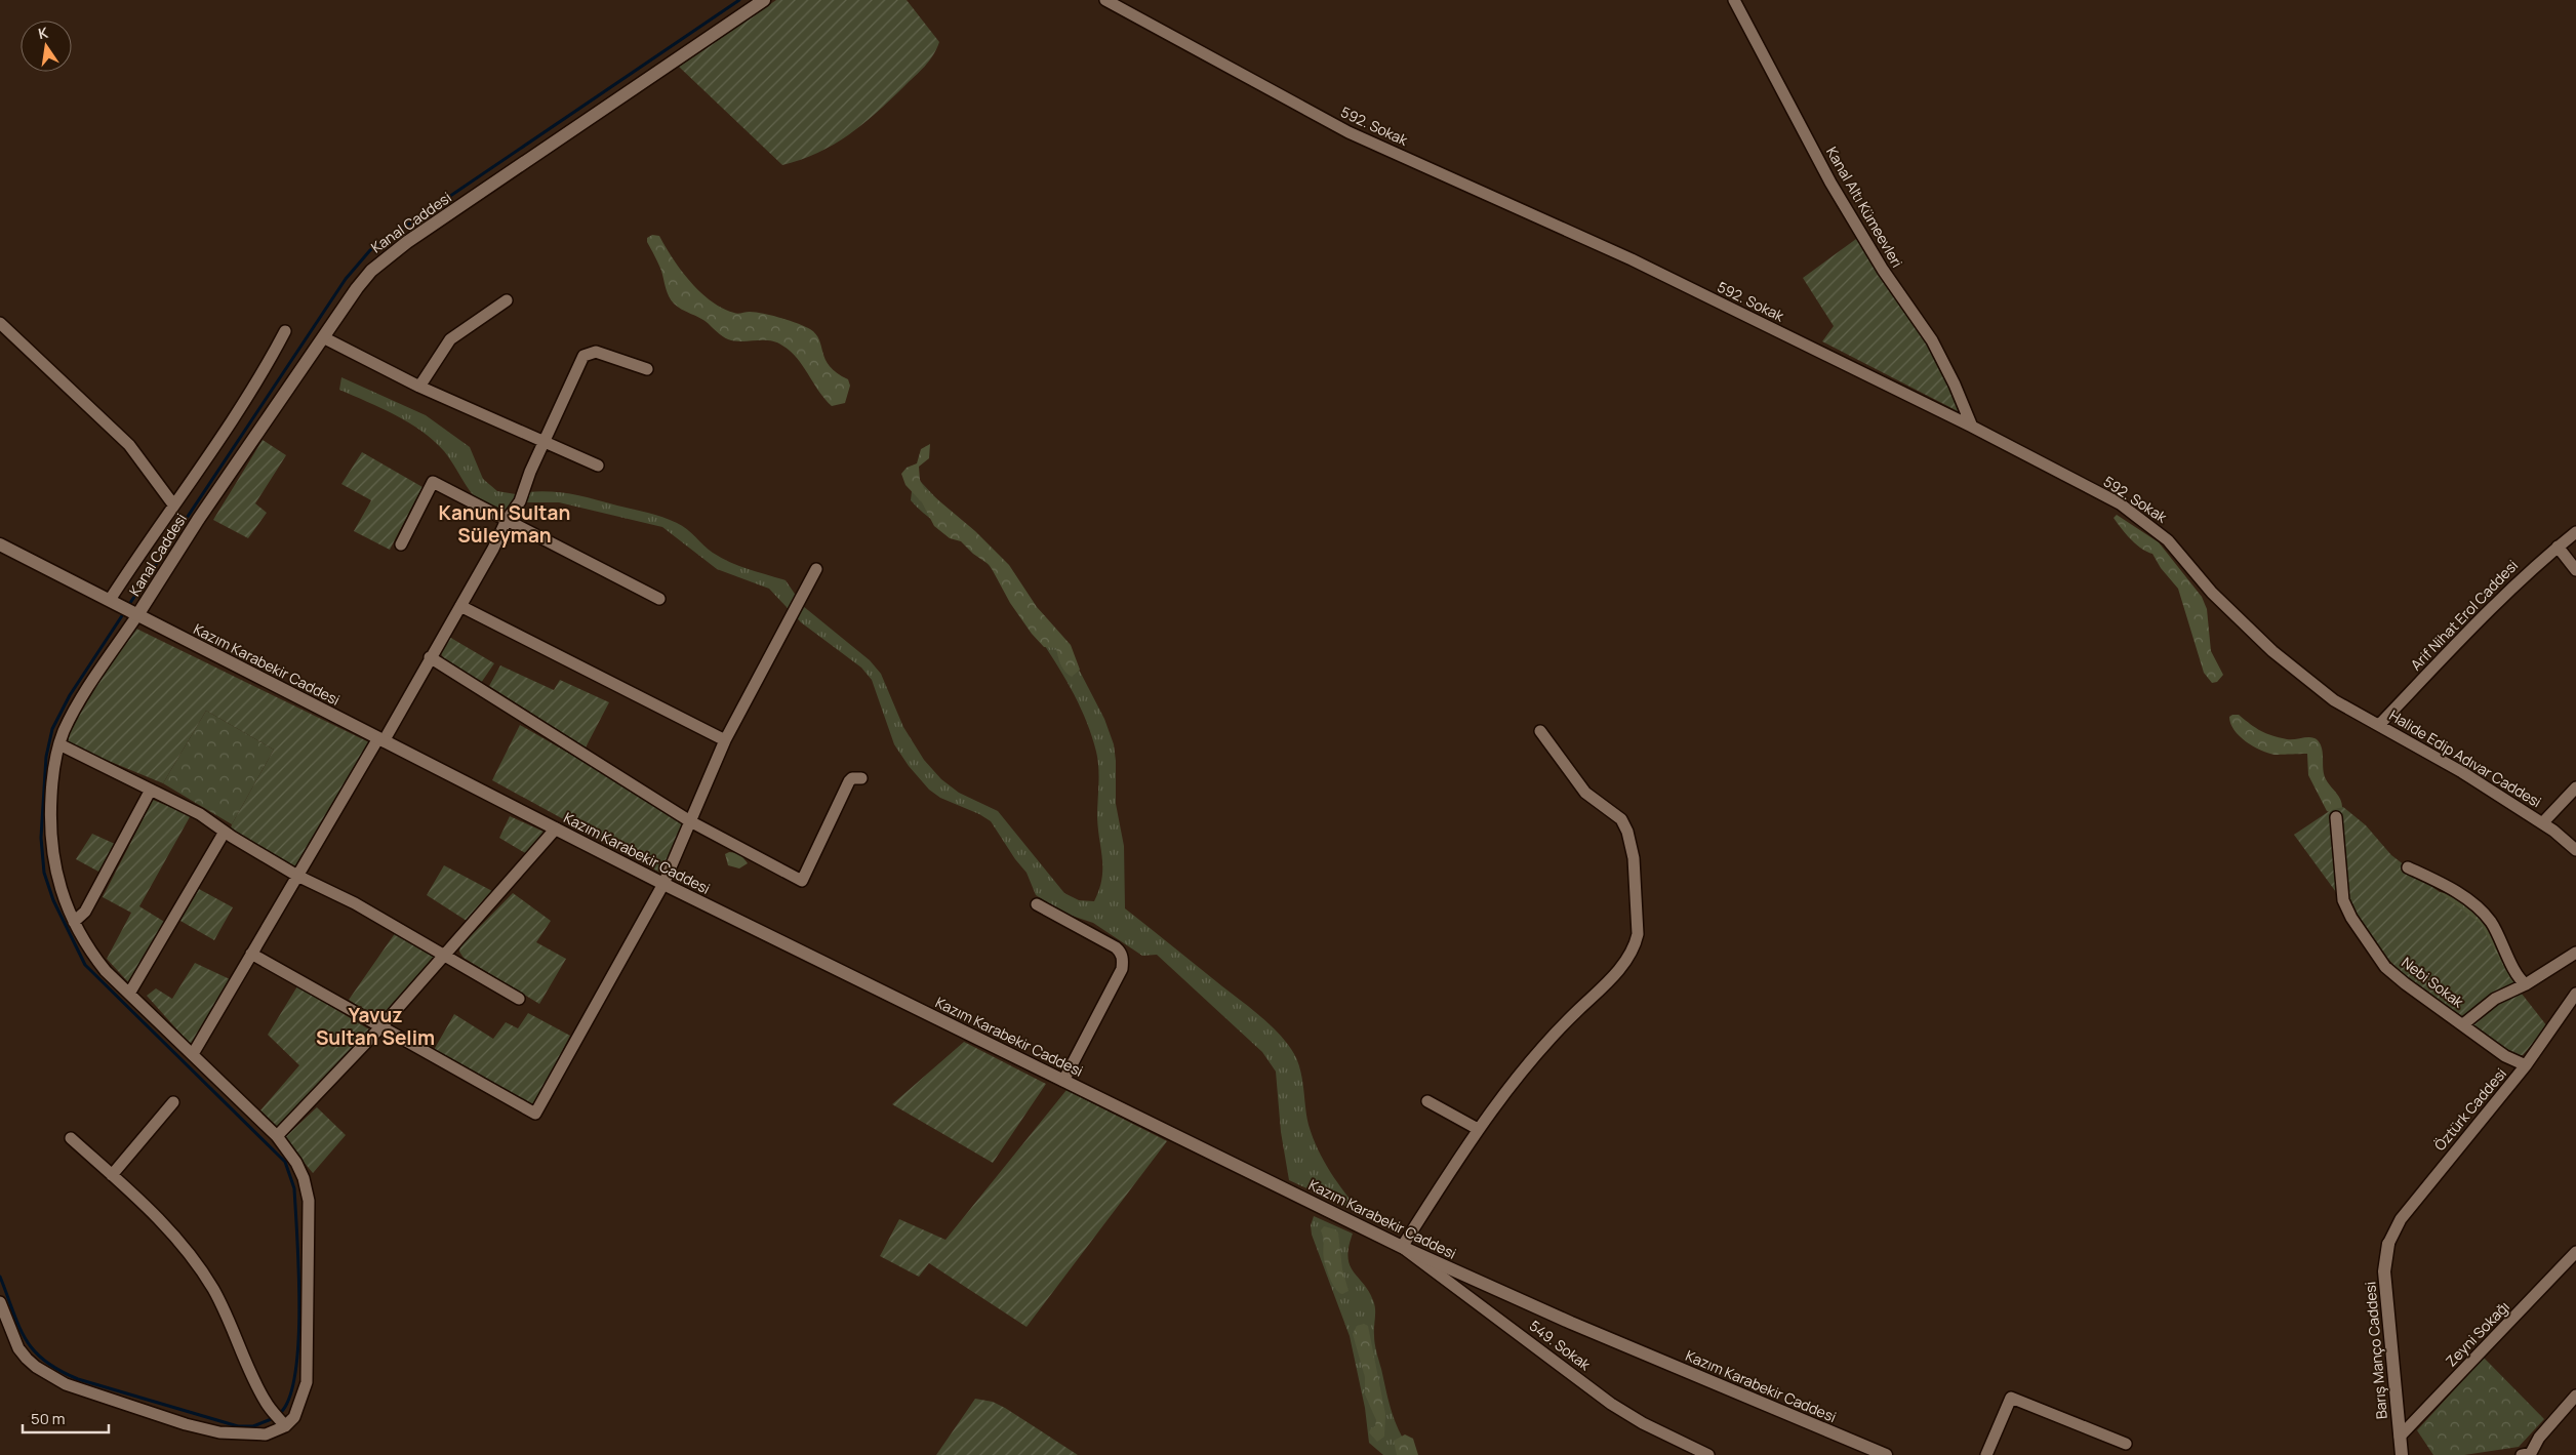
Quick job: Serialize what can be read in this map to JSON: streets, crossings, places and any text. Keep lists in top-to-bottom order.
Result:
{
  "streets": {
    "street": [
      "592. Sokak",
      "Kanal Altı Kümeevleri",
      "Kanal Caddesi",
      "Arif Nihat Erol Caddesi",
      "Kazım Karabekir Caddesi",
      "Halide Edip Adıvar Caddesi",
      "Nebi Sokak",
      "Öztürk Caddesi",
      "Zeyni Sokağı",
      "549. Sokak",
      "Barış Manço Caddesi"
    ]
  },
  "crossings": [
    ["592. Sokak", "Kanal Altı Kümeevleri"],
    ["592. Sokak", "Halide Edip Adıvar Caddesi"],
    ["Kanal Caddesi", "Kazım Karabekir Caddesi"],
    ["Arif Nihat Erol Caddesi", "Halide Edip Adıvar Caddesi"],
    ["Kazım Karabekir Caddesi", "549. Sokak"],
    ["Nebi Sokak", "Öztürk Caddesi"],
    ["Öztürk Caddesi", "Barış Manço Caddesi"],
    ["Zeyni Sokağı", "Barış Manço Caddesi"]
  ],
  "districts": ["Kanuni Sultan Süleyman", "Yavuz Sultan Selim"],
  "scale_bar": "50 m",
  "north": "top"
}
